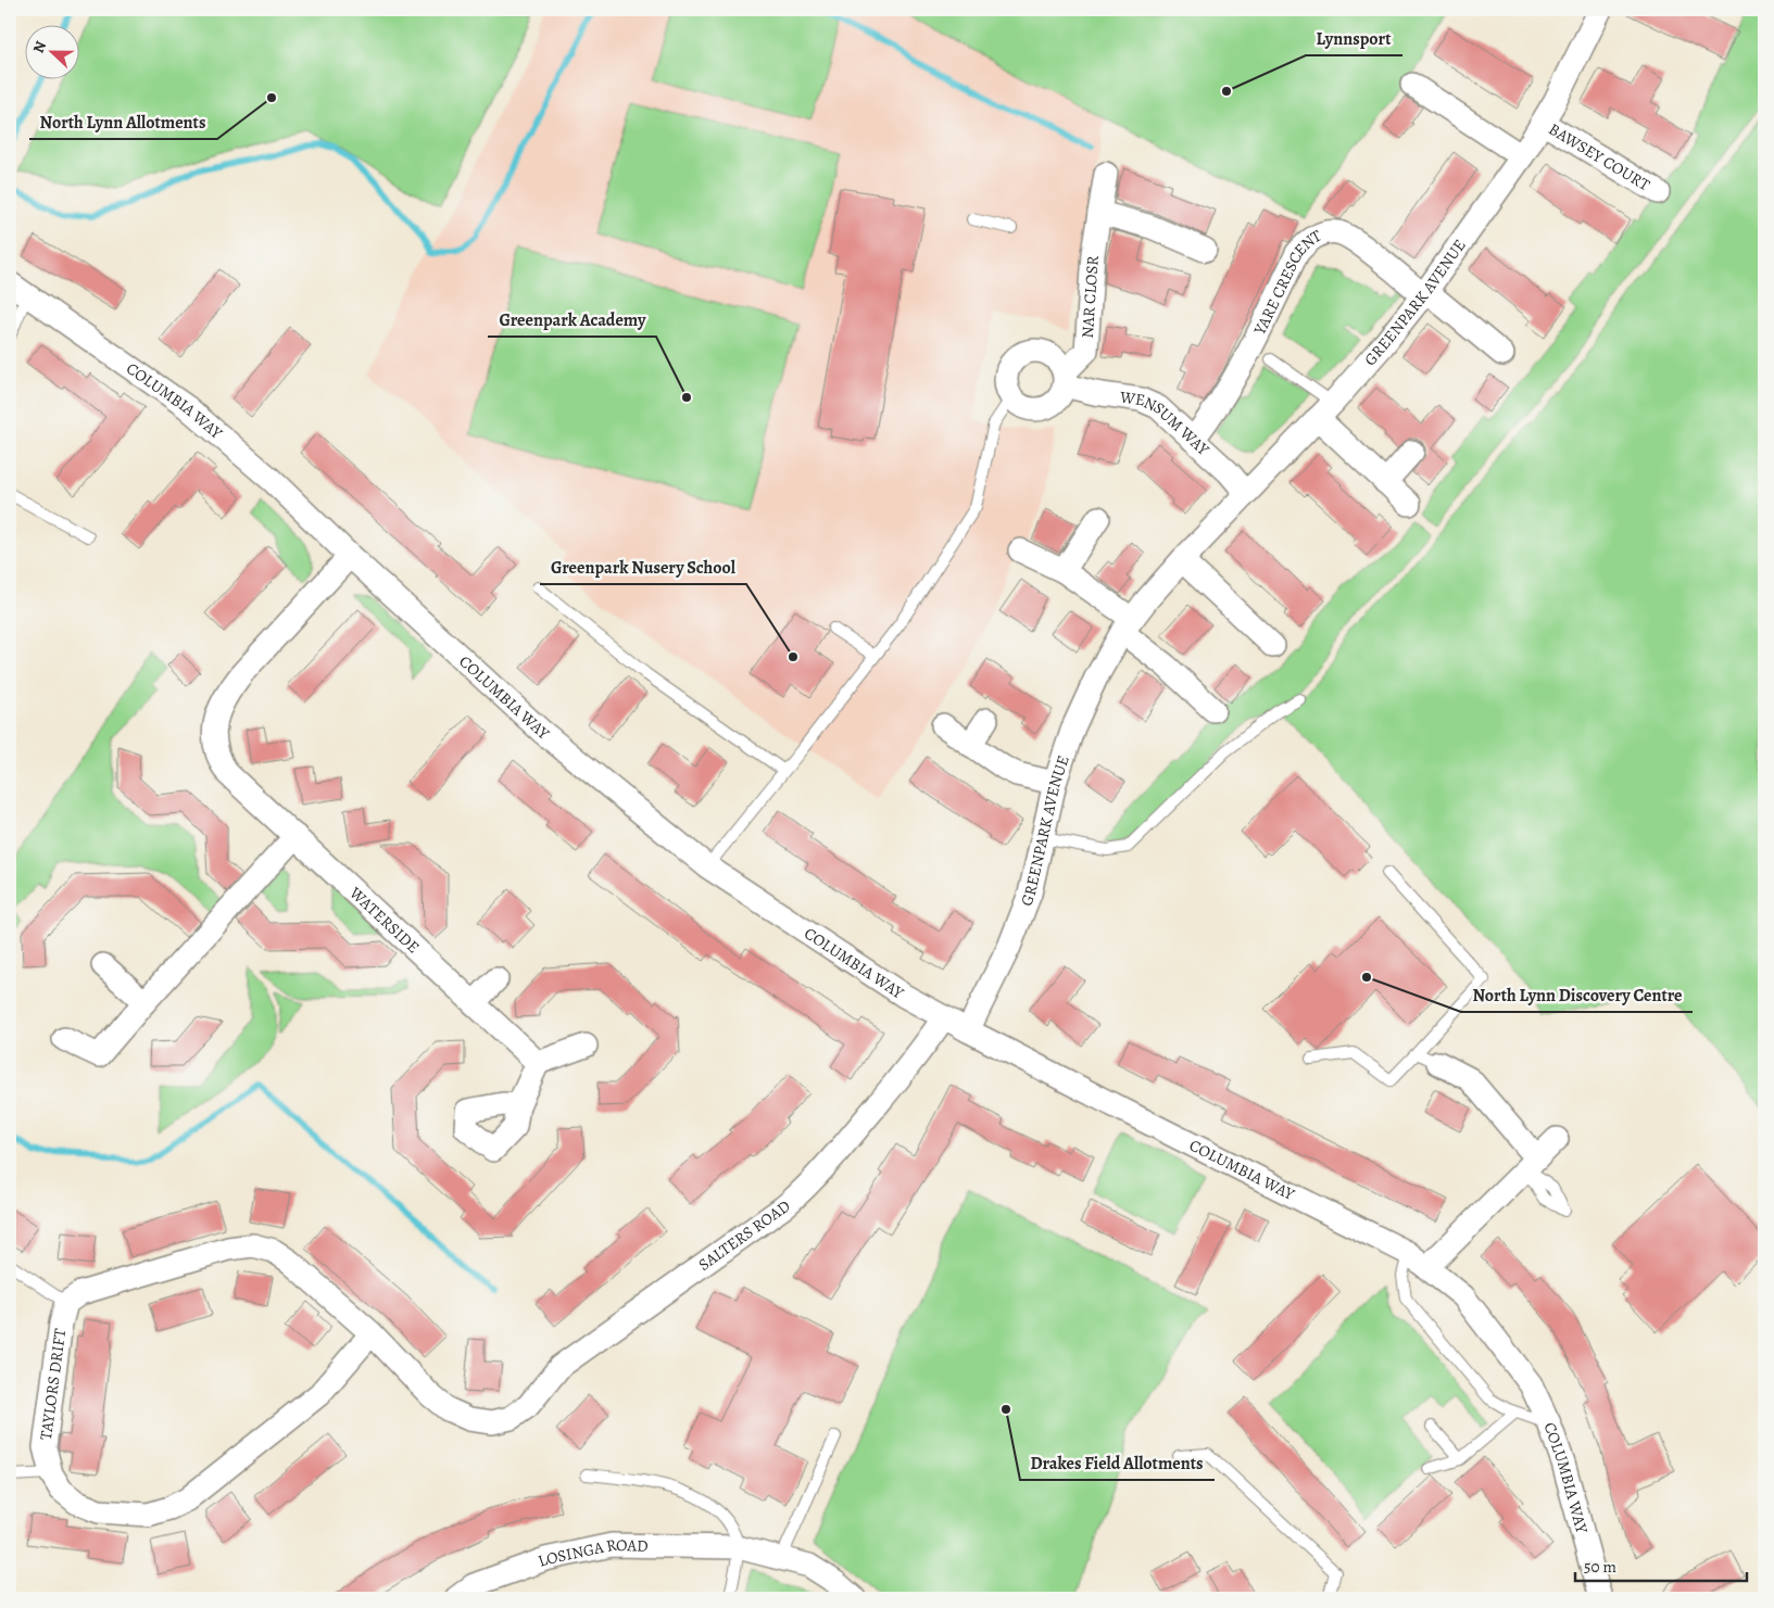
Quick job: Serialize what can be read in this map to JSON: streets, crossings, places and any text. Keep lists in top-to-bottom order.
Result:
{
  "streets": {
    "street": [
      "BAWSEY COURT",
      "YARE CRESCENT",
      "NAR CLOSR",
      "GREENPARK AVENUE",
      "COLUMBIA WAY",
      "WENSUM WAY",
      "WATERSIDE",
      "SALTERS ROAD",
      "TAYLORS DRIFT",
      "LOSINGA ROAD"
    ]
  },
  "crossings": [
    ["BAWSEY COURT", "GREENPARK AVENUE"],
    ["YARE CRESCENT", "GREENPARK AVENUE"],
    ["YARE CRESCENT", "WENSUM WAY"],
    ["NAR CLOSR", "WENSUM WAY"],
    ["GREENPARK AVENUE", "COLUMBIA WAY"],
    ["GREENPARK AVENUE", "WENSUM WAY"],
    ["COLUMBIA WAY", "WATERSIDE"],
    ["COLUMBIA WAY", "SALTERS ROAD"],
    ["SALTERS ROAD", "TAYLORS DRIFT"]
  ],
  "places": [
    "Lynnsport",
    "North Lynn Allotments",
    "Greenpark Academy",
    "Greenpark Nusery School",
    "North Lynn Discovery Centre",
    "Drakes Field Allotments"
  ],
  "scale_bar": "50 m",
  "north": "left"
}
